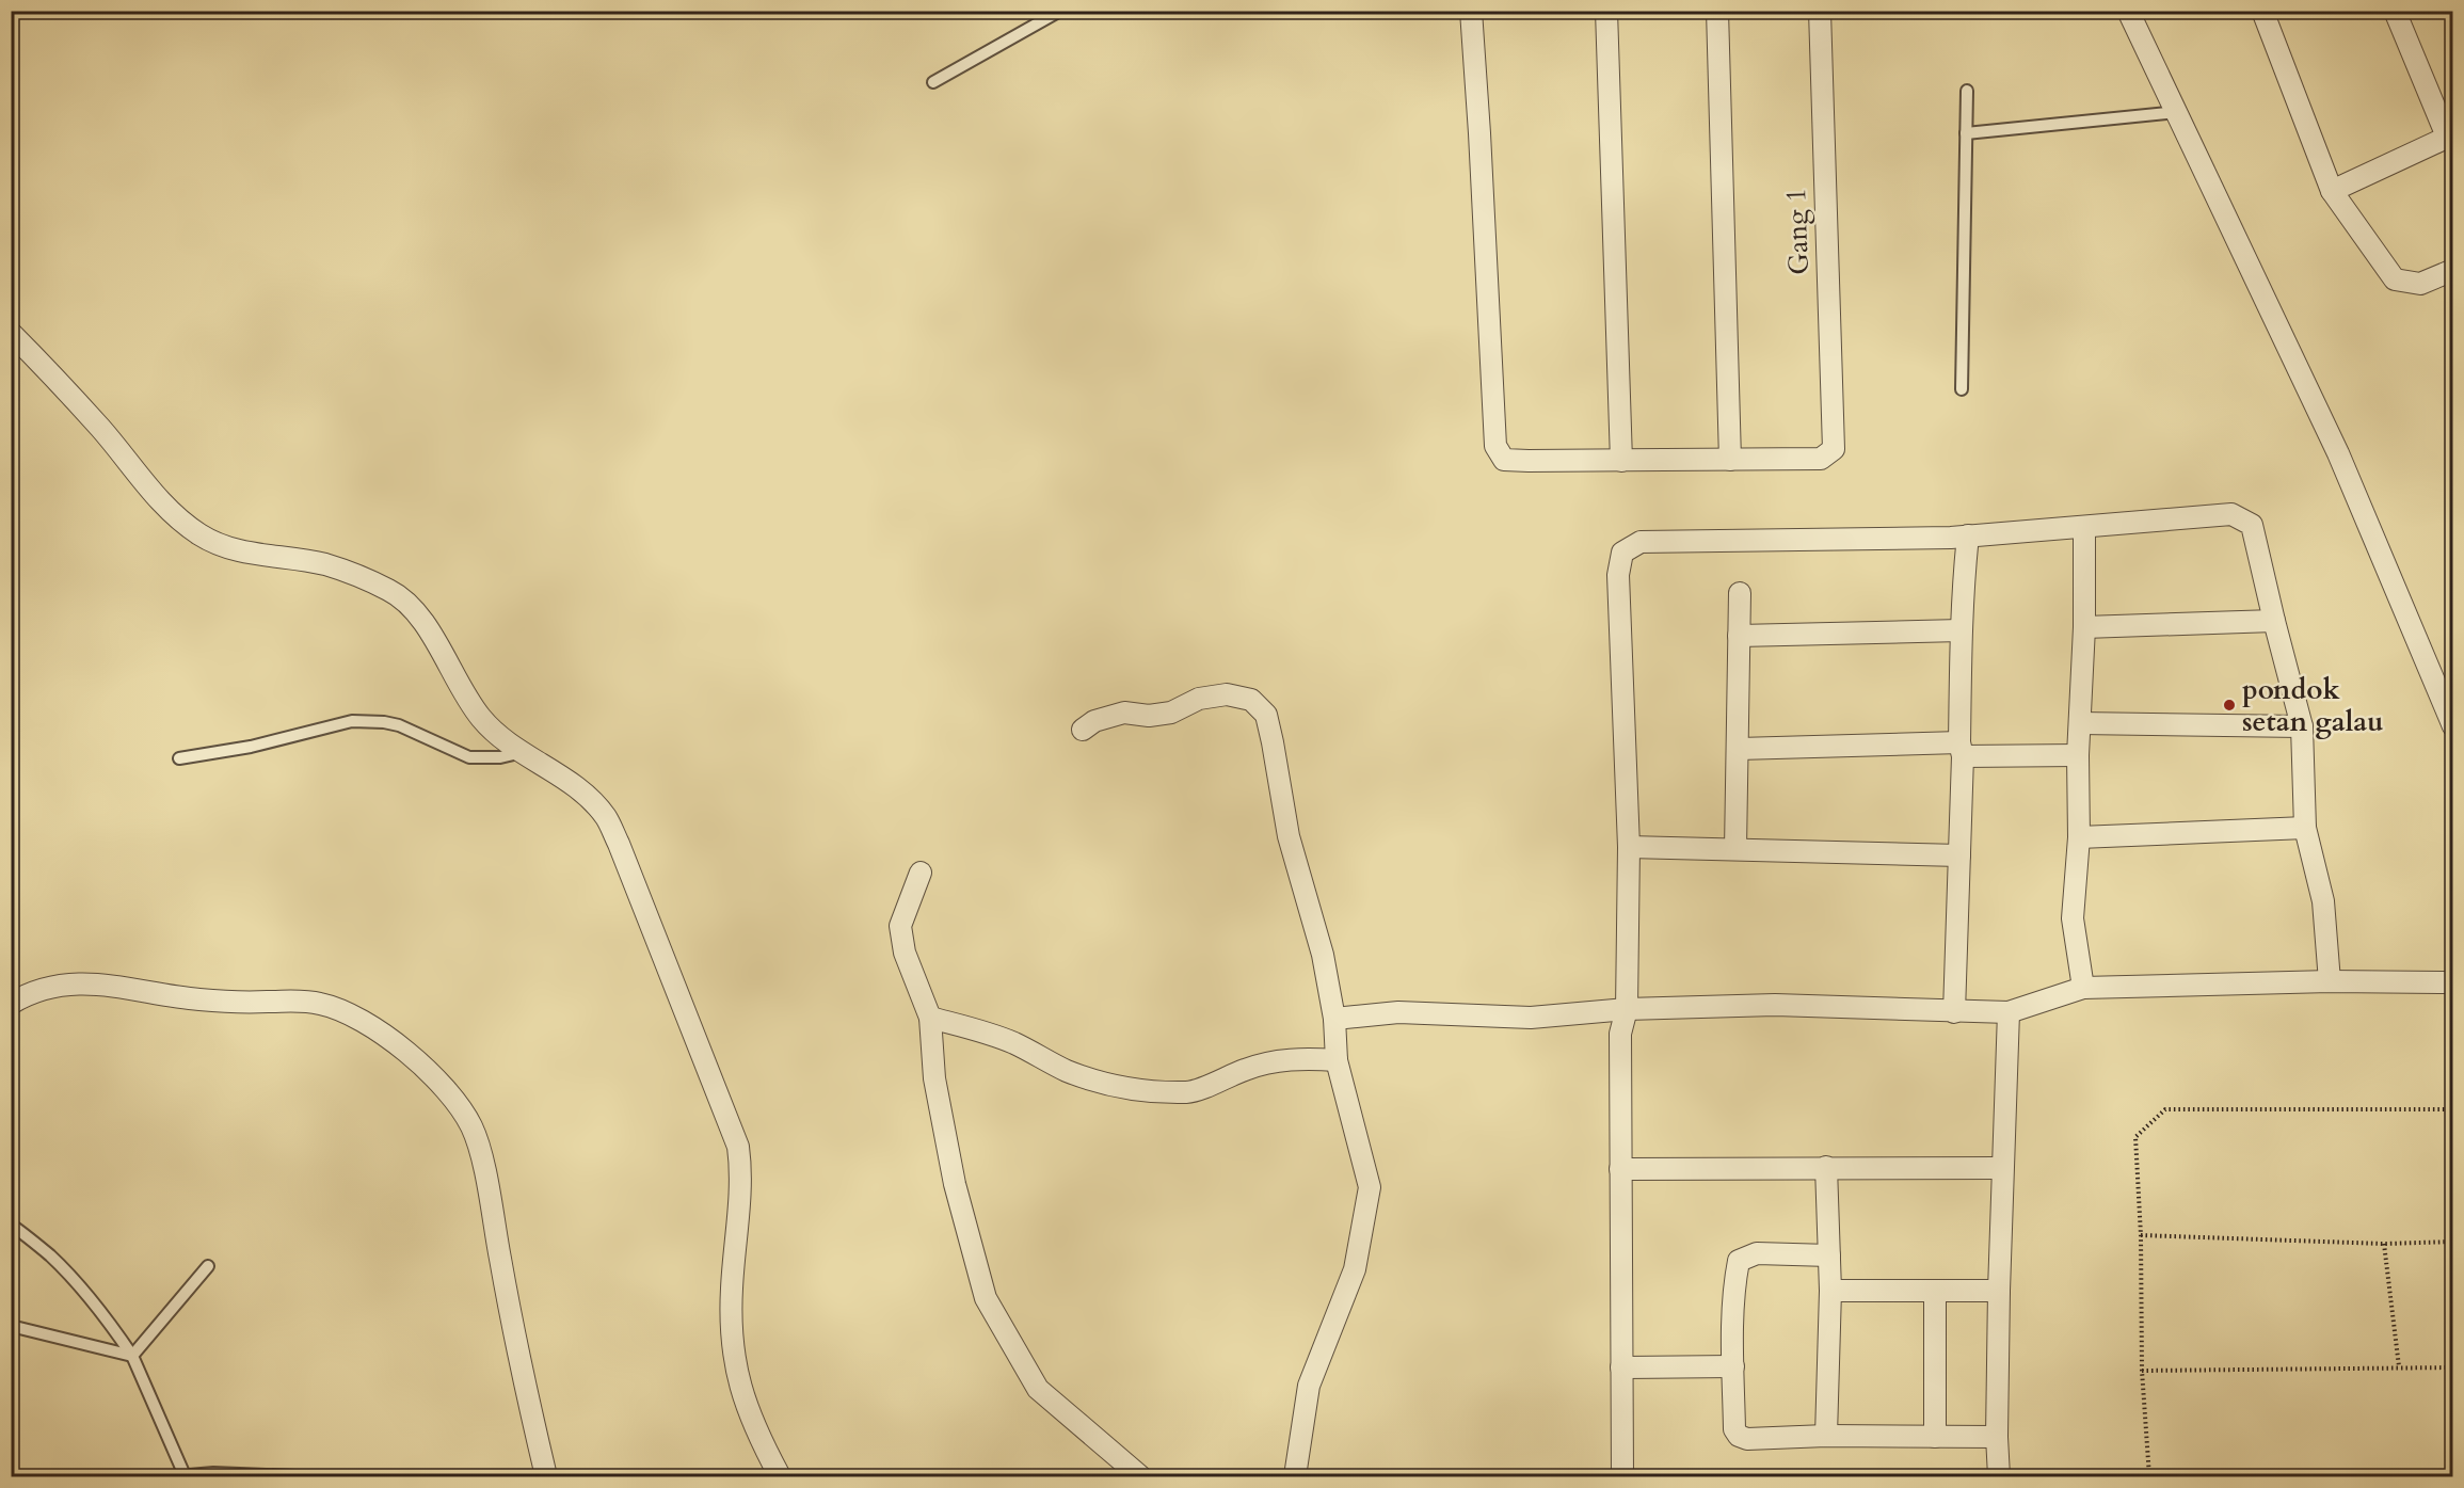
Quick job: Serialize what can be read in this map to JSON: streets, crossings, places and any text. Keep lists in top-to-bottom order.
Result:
{
  "streets": {
    "street": ["Gang 1"]
  },
  "places": ["pondok setan galau"]
}
